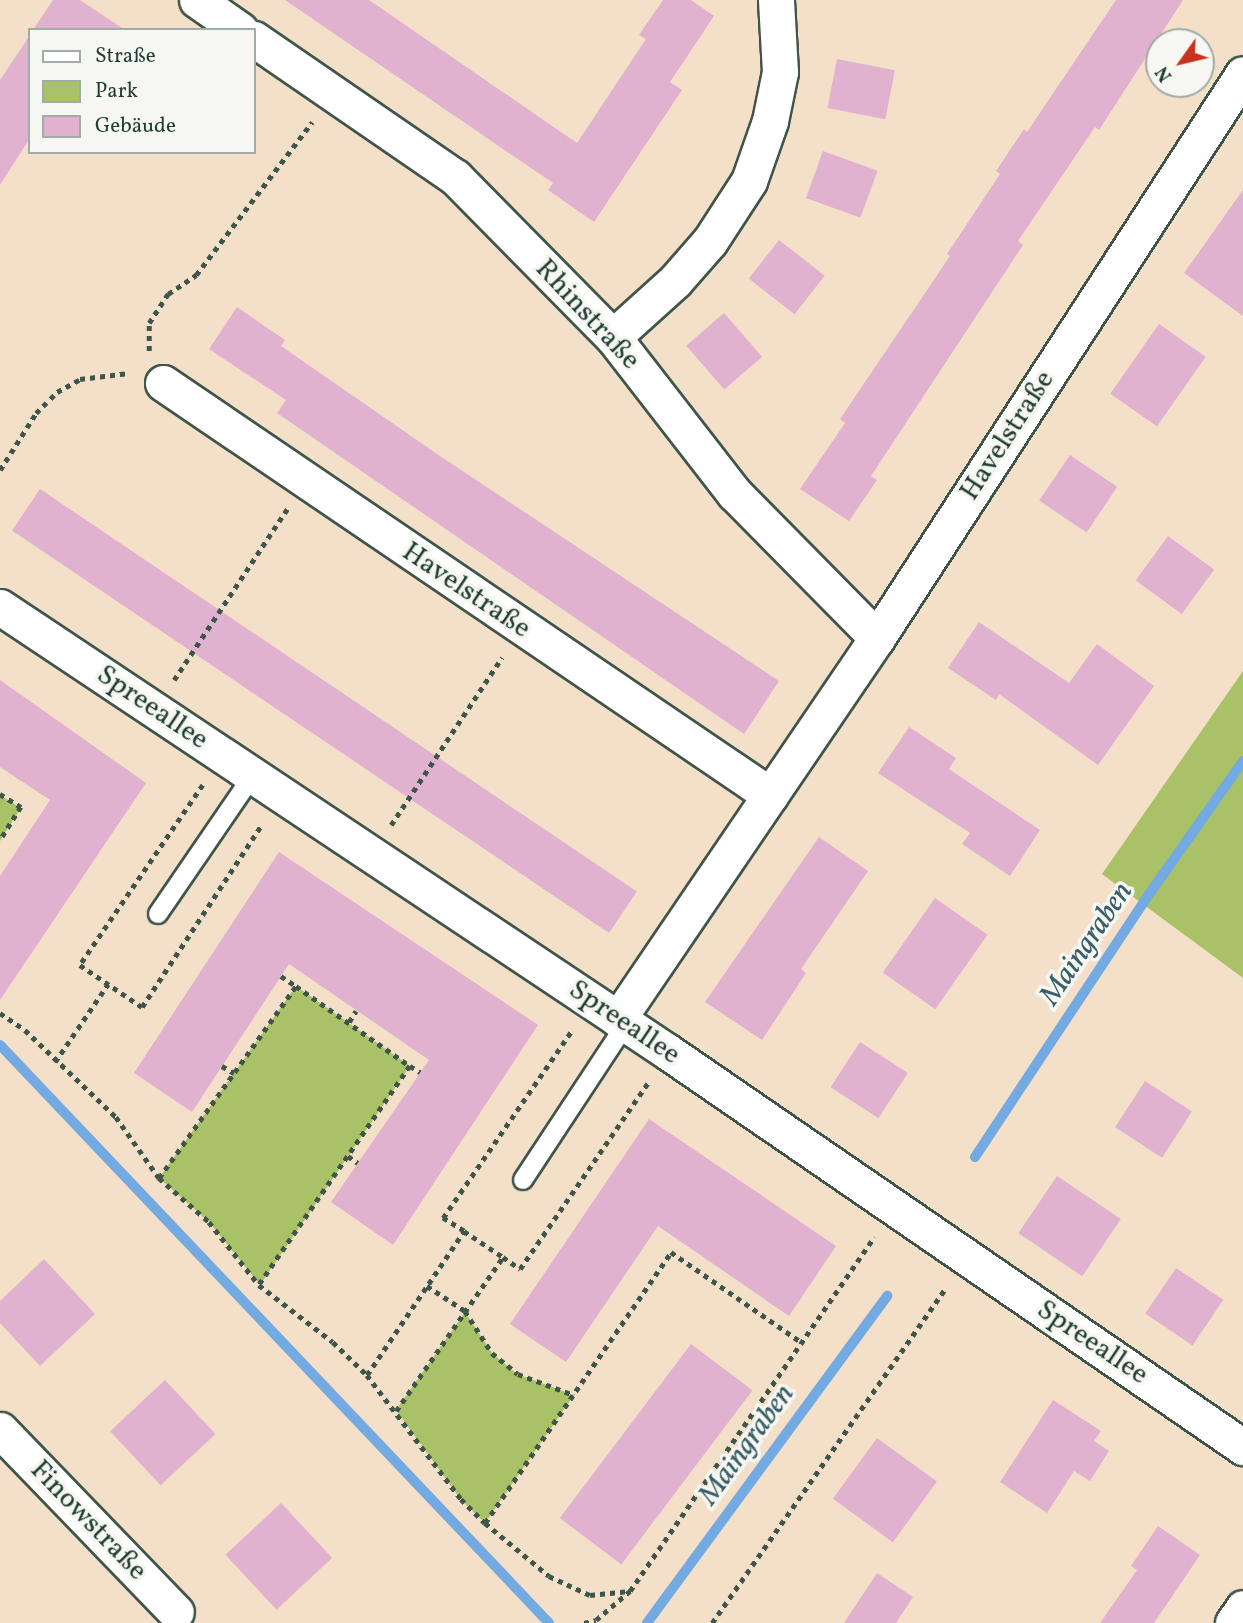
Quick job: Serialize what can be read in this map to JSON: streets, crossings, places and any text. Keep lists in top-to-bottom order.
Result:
{
  "streets": {
    "street": [
      "Rhinstraße",
      "Havelstraße",
      "Spreeallee",
      "Finowstraße"
    ]
  },
  "crossings": [
    ["Rhinstraße", "Havelstraße"],
    ["Havelstraße", "Spreeallee"]
  ],
  "water": ["Maingraben"],
  "legend": ["Straße", "Park", "Gebäude"],
  "north": "bottom left"
}
